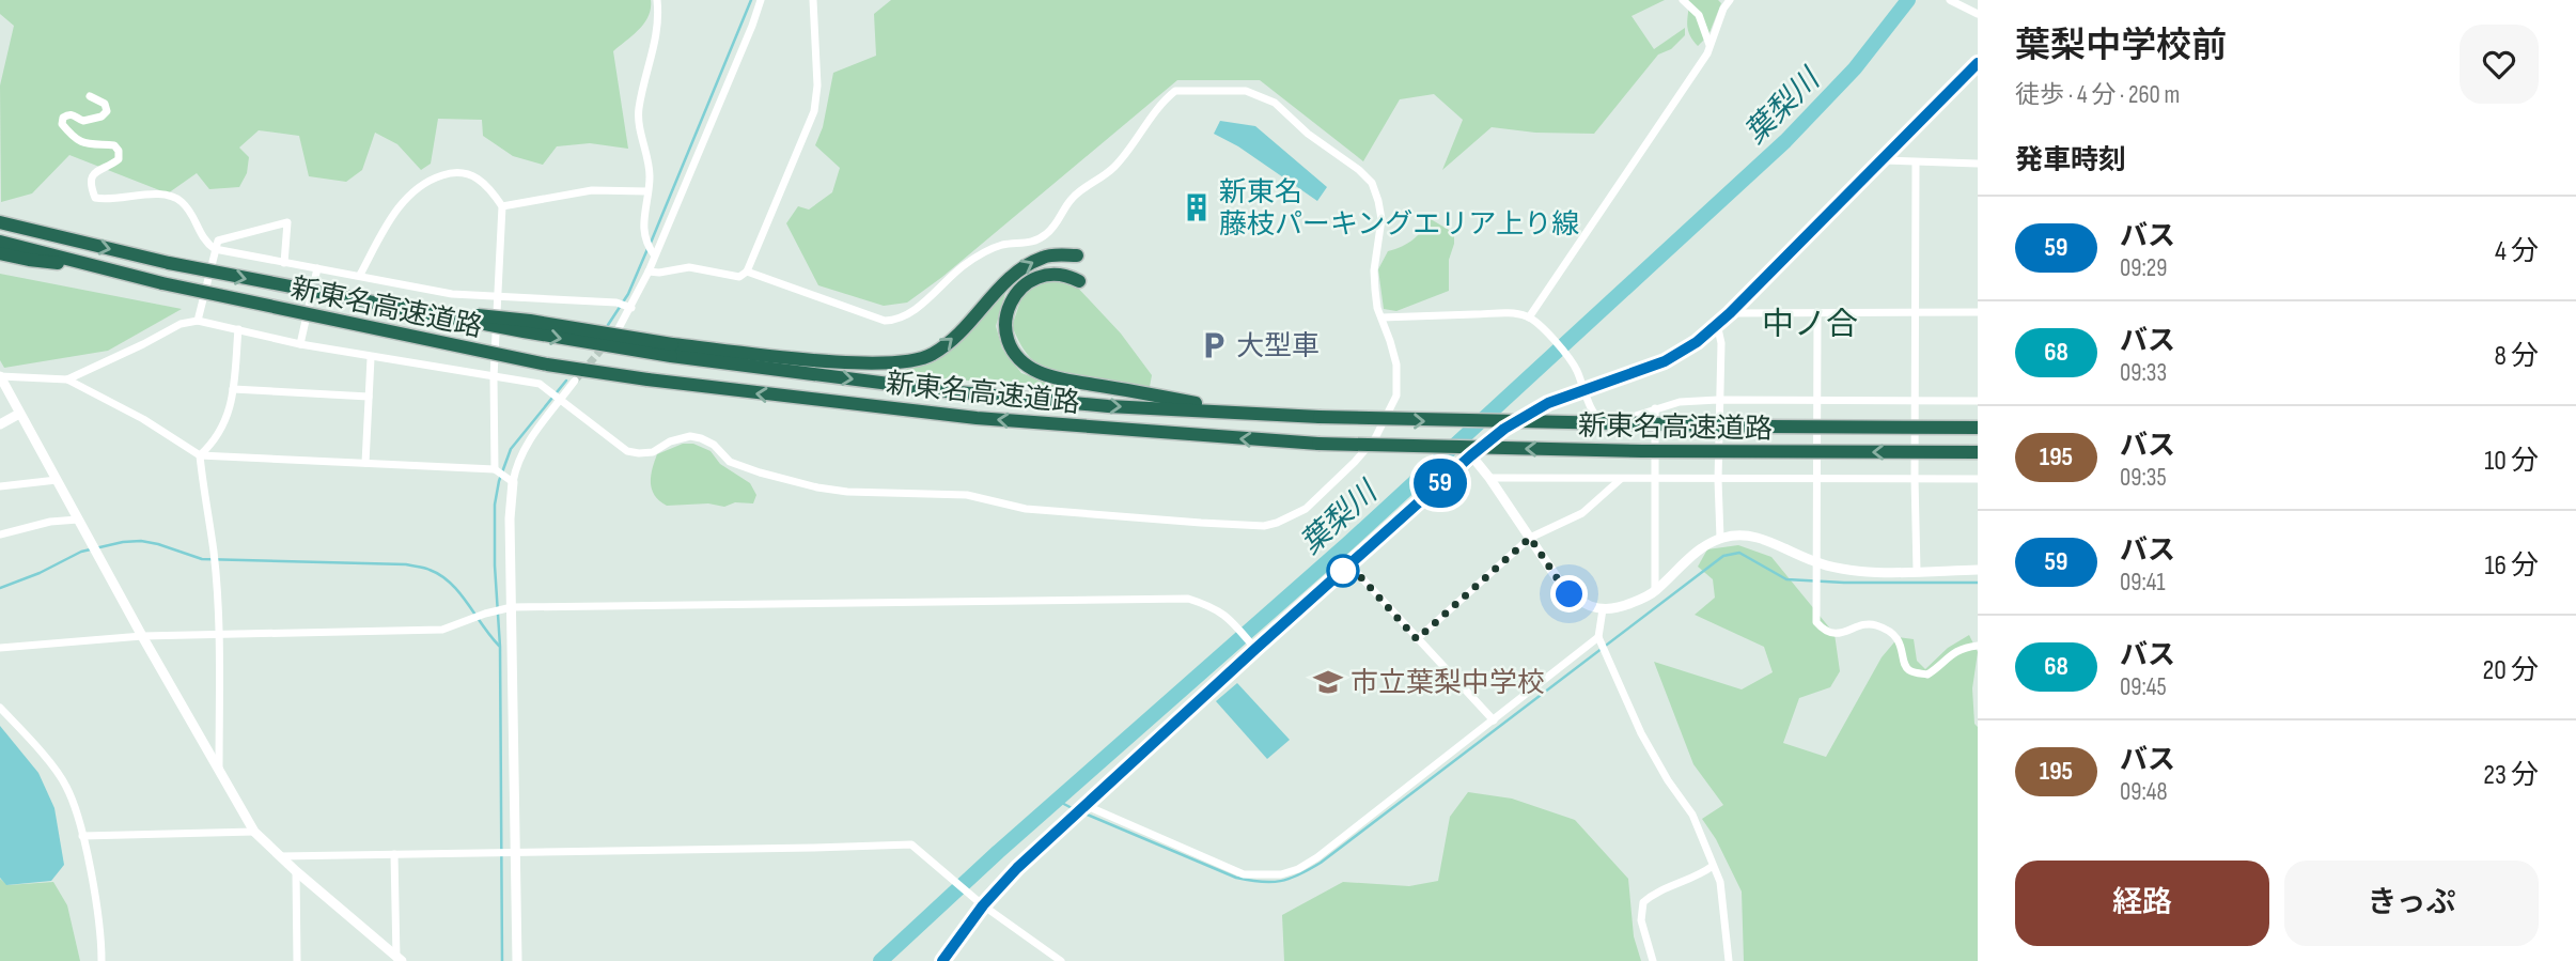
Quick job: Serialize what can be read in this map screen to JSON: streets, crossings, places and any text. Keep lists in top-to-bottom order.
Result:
{
  "streets": {
    "highway": ["新東名高速道路"]
  },
  "districts": ["中ノ合"],
  "water": ["葉梨川"],
  "places": {
    "building": ["新東名 藤枝パーキングエリア上り線"],
    "parking": ["大型車"],
    "school or university": ["市立葉梨中学校"]
  },
  "lines": ["bus line 59"],
  "page": {
    "on_map": "59",
    "heading": [
      ["葉梨中学校前", "徒歩 · 4 分 · 260 m"],
      "発車時刻"
    ],
    "list": [
      {
        "mark": "59",
        "name": "バス",
        "note": "09:29",
        "value": "4 分"
      },
      {
        "mark": "68",
        "name": "バス",
        "note": "09:33",
        "value": "8 分"
      },
      {
        "mark": "195",
        "name": "バス",
        "note": "09:35",
        "value": "10 分"
      },
      {
        "mark": "59",
        "name": "バス",
        "note": "09:41",
        "value": "16 分"
      },
      {
        "mark": "68",
        "name": "バス",
        "note": "09:45",
        "value": "20 分"
      },
      {
        "mark": "195",
        "name": "バス",
        "note": "09:48",
        "value": "23 分"
      }
    ],
    "buttons": ["経路", "きっぷ"]
  }
}
